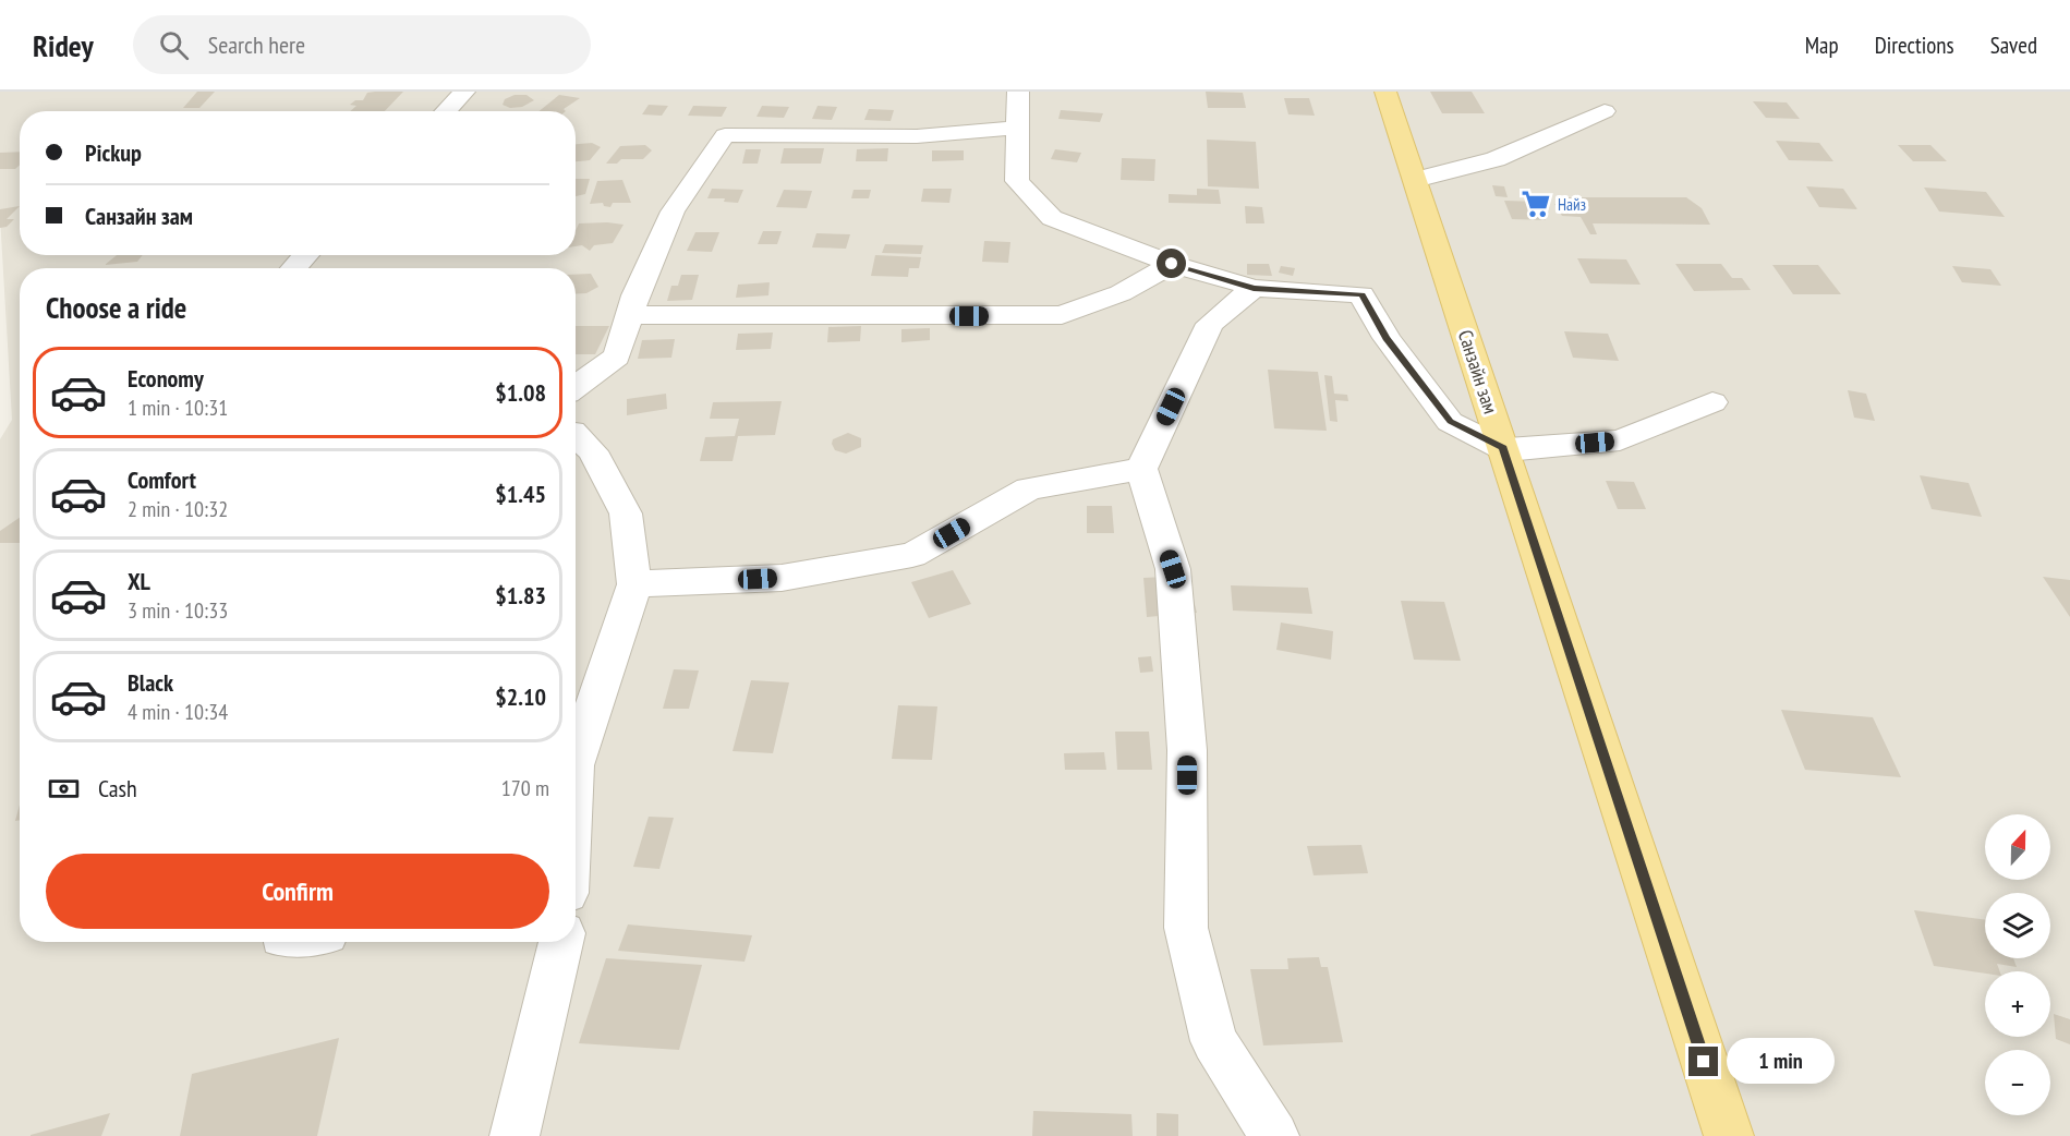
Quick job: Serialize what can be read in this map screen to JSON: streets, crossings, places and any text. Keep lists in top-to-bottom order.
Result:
{
  "streets": {
    "main road": ["Санзайн зам"]
  },
  "places": {
    "supermarket": ["Найз"]
  },
  "north": "top",
  "page": {
    "header": "Ridey",
    "search": "Search here",
    "nav": ["Map", "Directions", "Saved"],
    "banner": ["Pickup", "Санзайн зам"],
    "heading": "Choose a ride",
    "list": [
      {
        "name": "Economy",
        "note": "1 min · 10:31",
        "value": "$1.08"
      },
      {
        "name": "Comfort",
        "note": "2 min · 10:32",
        "value": "$1.45"
      },
      {
        "name": "XL",
        "note": "3 min · 10:33",
        "value": "$1.83"
      },
      {
        "name": "Black",
        "note": "4 min · 10:34",
        "value": "$2.10"
      }
    ],
    "pay": ["Cash", "170 m"],
    "map_buttons": ["+", "−"],
    "buttons": "Confirm",
    "bubble": "1 min"
  }
}
